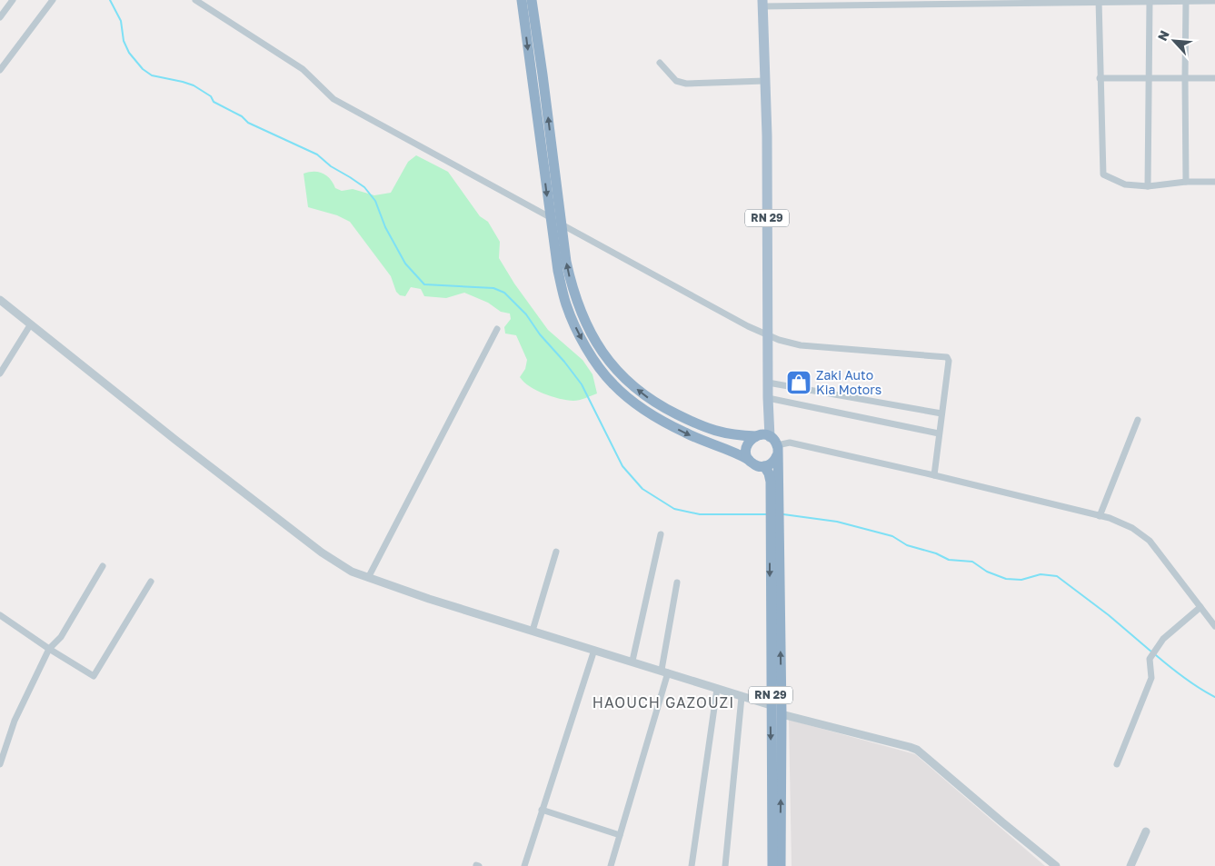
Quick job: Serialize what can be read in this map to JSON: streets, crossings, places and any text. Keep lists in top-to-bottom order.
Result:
{
  "streets": {
    "highway": ["RN 29"]
  },
  "districts": ["HAOUCH GAZOUZI"],
  "places": {
    "shop": ["Zaki Auto Kia Motors"]
  },
  "north": "top left"
}
